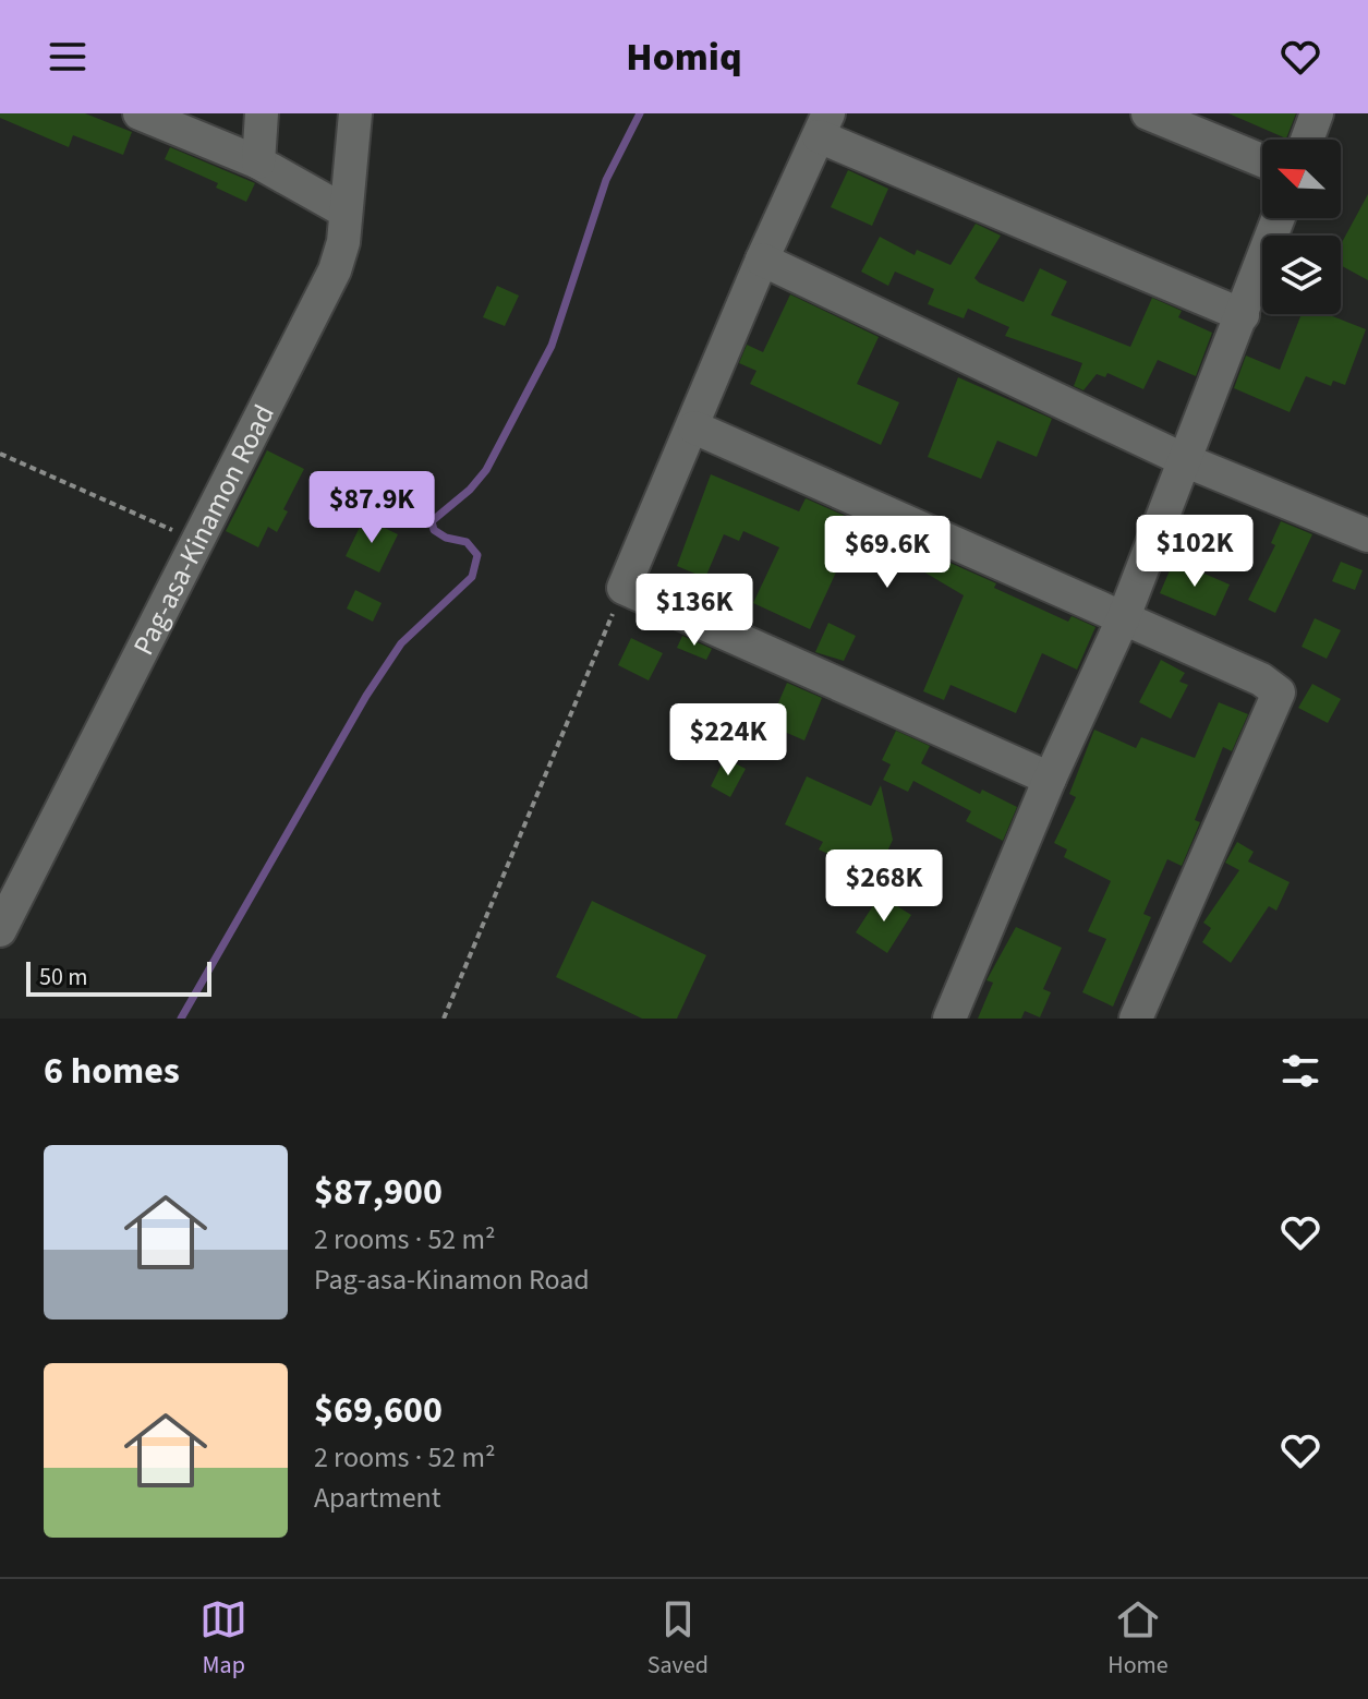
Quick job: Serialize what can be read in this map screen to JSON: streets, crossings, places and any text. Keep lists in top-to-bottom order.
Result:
{
  "streets": {
    "street": ["Pag-asa-Kinamon Road"]
  },
  "scale_bar": "50 m",
  "north": "top left",
  "page": {
    "header": "Homiq",
    "price": [
      "$87.9K",
      "$102K",
      "$69.6K",
      "$136K",
      "$224K",
      "$268K"
    ],
    "scale": "50 m",
    "heading": "6 homes",
    "list": [
      {
        "name": "$87,900",
        "note": "2 rooms · 52 m² · Pag-asa-Kinamon Road"
      },
      {
        "name": "$69,600",
        "note": "2 rooms · 52 m² · Apartment"
      }
    ],
    "tabs": ["Map", "Saved", "Home"]
  }
}
